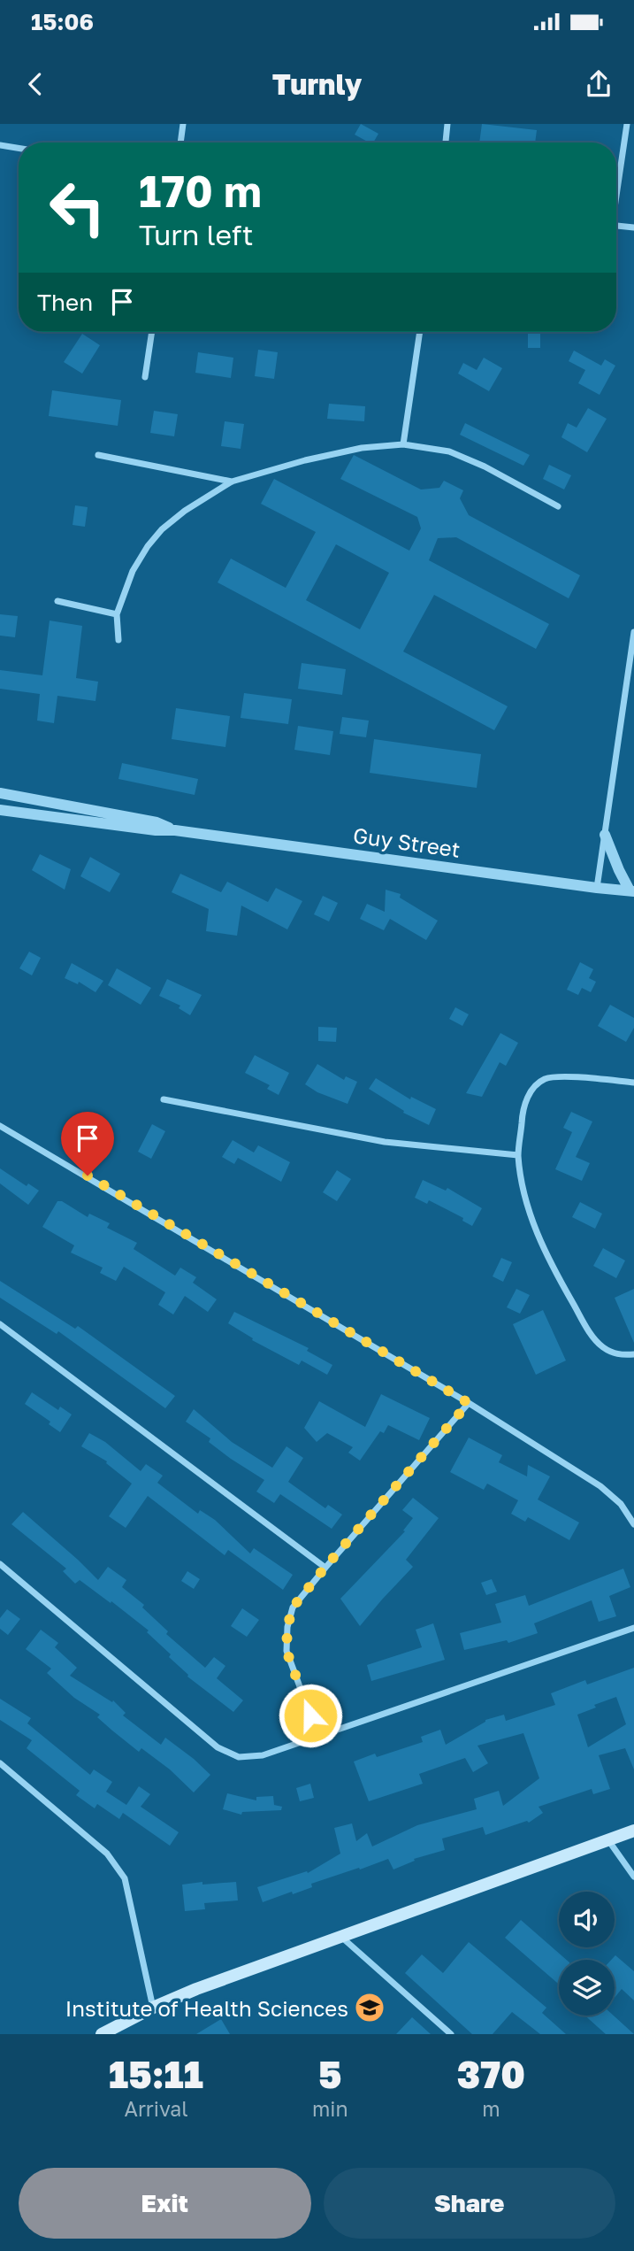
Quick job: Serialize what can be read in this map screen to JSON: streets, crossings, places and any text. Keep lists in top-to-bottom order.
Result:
{
  "streets": {
    "street": ["Guy Street"]
  },
  "places": {
    "school or university": ["Institute of Health Sciences"]
  },
  "page": {
    "status": "15:06",
    "header": "Turnly",
    "turn": ["170 m", "Turn left"],
    "then": "Then",
    "eta": [
      "15:11",
      "Arrival",
      "5",
      "min",
      "370",
      "m"
    ],
    "buttons": ["Exit", "Share"]
  }
}
